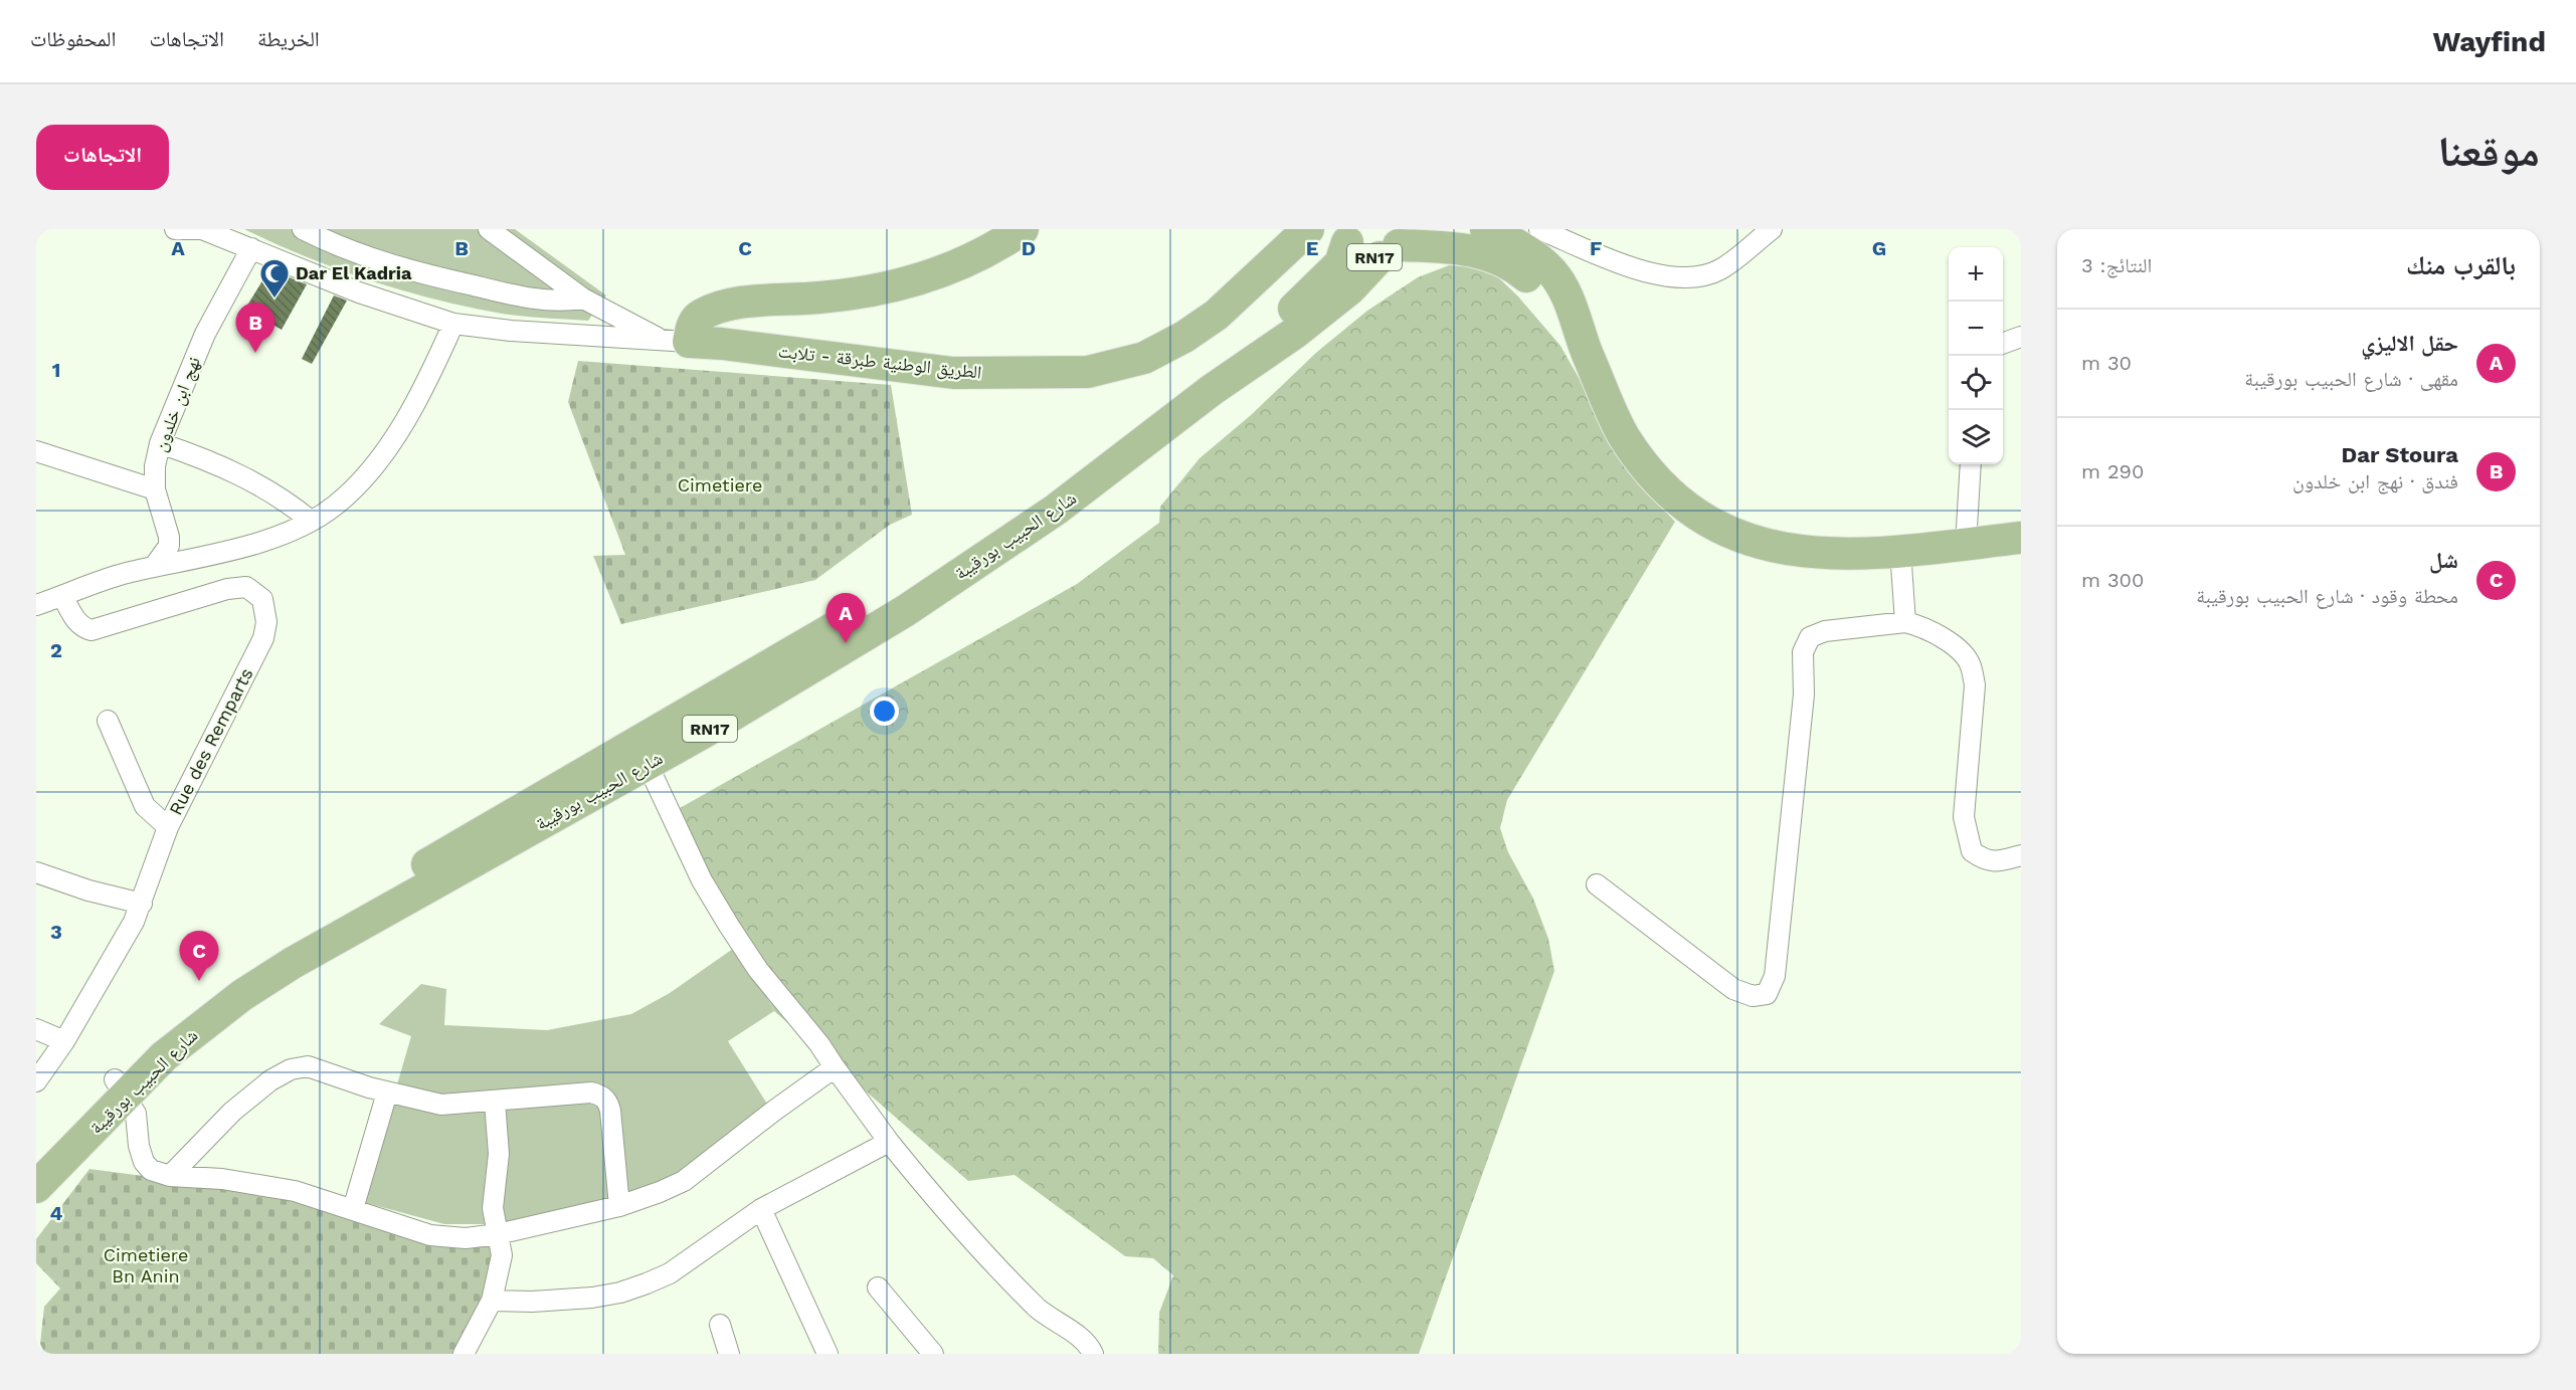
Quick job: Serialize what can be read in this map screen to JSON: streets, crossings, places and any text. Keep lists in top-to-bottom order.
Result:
{
  "streets": {
    "main road": ["RN17", "الطريق الوطنية طبرقة - تلابت", "شارع الحبيب بورقيبة"],
    "street": ["نهج ابن خلدون", "Rue des Remparts"]
  },
  "crossings": [
    ["RN17", "الطريق الوطنية طبرقة - تلابت"],
    ["RN17", "شارع الحبيب بورقيبة"],
    ["الطريق الوطنية طبرقة - تلابت", "شارع الحبيب بورقيبة"]
  ],
  "parks": ["Cimetiere", "Cimetiere Bn Anin"],
  "places": {
    "mosque": ["Dar El Kadria"]
  },
  "page": {
    "header": "Wayfind",
    "nav": ["الخريطة", "الاتجاهات", "المحفوظات"],
    "title": "موقعنا",
    "buttons": "الاتجاهات",
    "heading": ["بالقرب منك", "النتائج: 3"],
    "map_buttons": ["+", "−"],
    "pins": ["B", "A", "C"],
    "list": [
      {
        "mark": "A",
        "name": "حقل الاليزي",
        "note": "مقهى · شارع الحبيب بورقيبة",
        "value": "30 m"
      },
      {
        "mark": "B",
        "name": "Dar Stoura",
        "note": "فندق · نهج ابن خلدون",
        "value": "290 m"
      },
      {
        "mark": "C",
        "name": "شل",
        "note": "محطة وقود · شارع الحبيب بورقيبة",
        "value": "300 m"
      }
    ]
  },
  "grid": {
    "columns": [
      "A",
      "B",
      "C",
      "D",
      "E",
      "F",
      "G"
    ],
    "rows": [
      "1",
      "2",
      "3",
      "4"
    ]
  }
}
